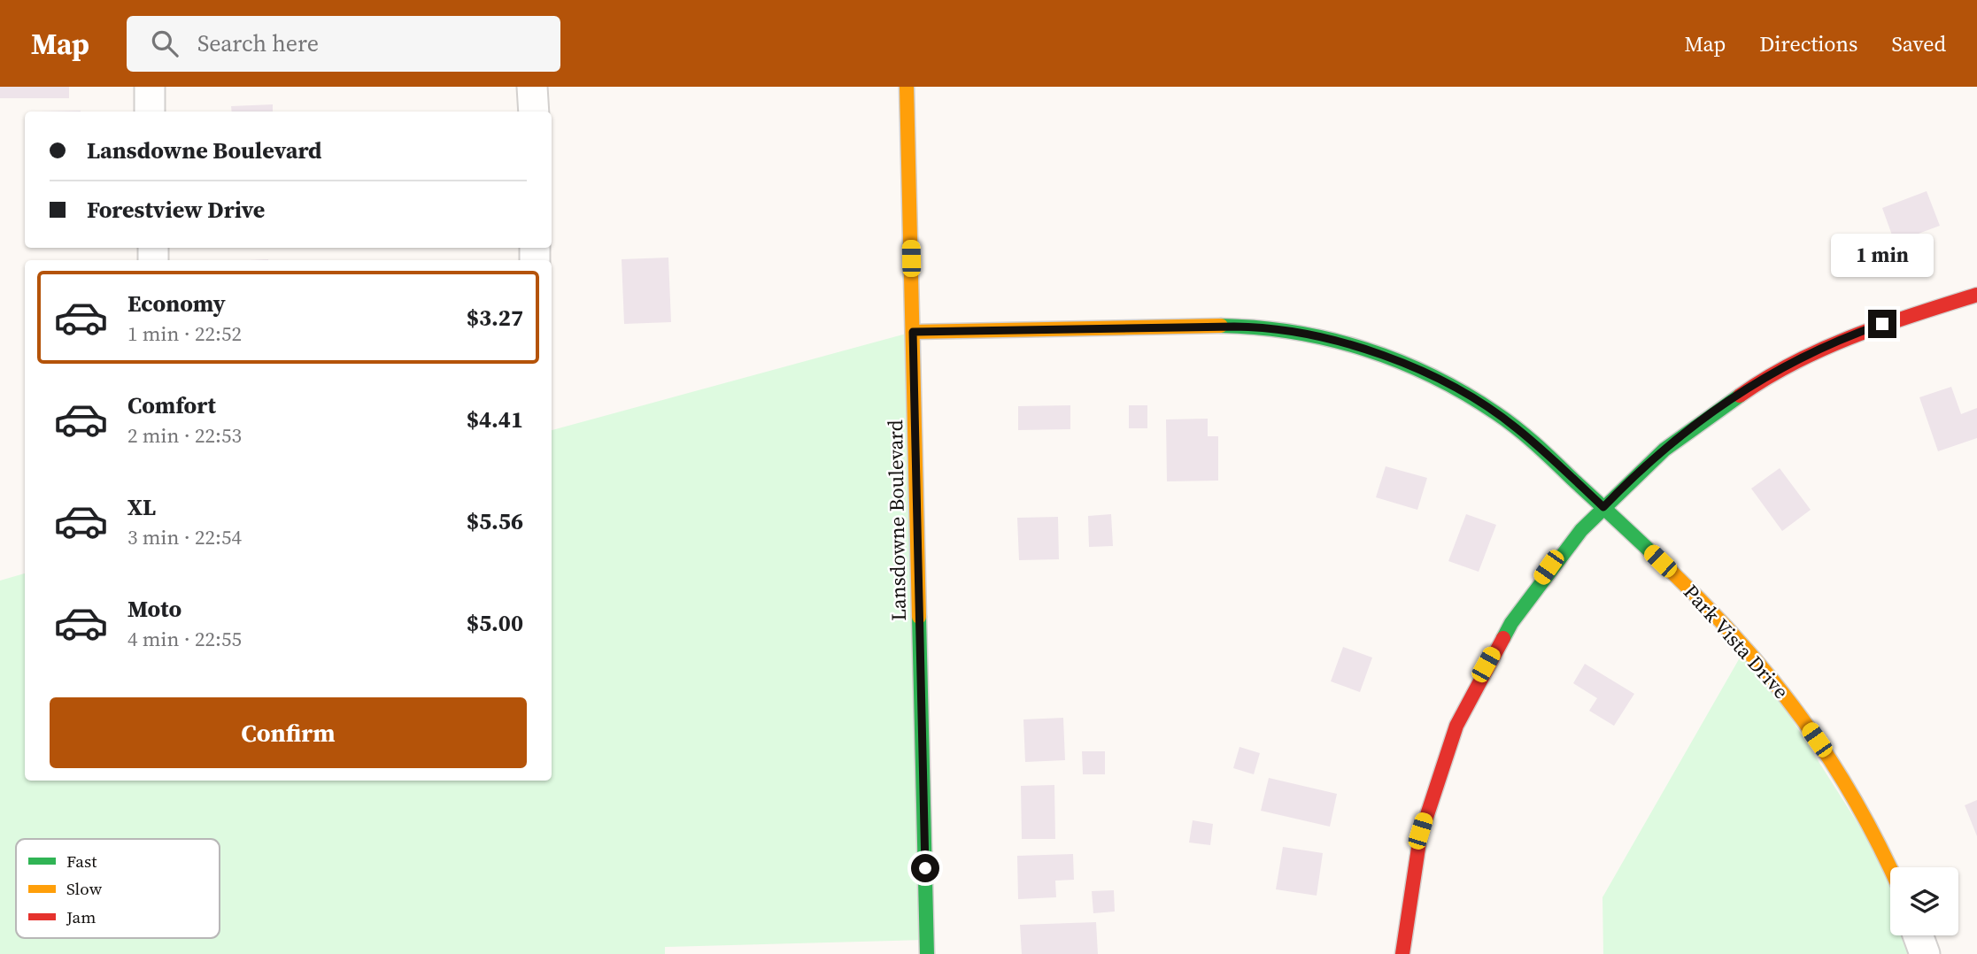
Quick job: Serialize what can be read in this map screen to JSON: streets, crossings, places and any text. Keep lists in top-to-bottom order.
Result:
{
  "streets": {
    "street": ["Lansdowne Boulevard", "Park Vista Drive"]
  },
  "crossings": [
    ["Lansdowne Boulevard", "Park Vista Drive"]
  ],
  "legend": ["Fast", "Slow", "Jam"],
  "page": {
    "header": "Map",
    "search": "Search here",
    "nav": ["Map", "Directions", "Saved"],
    "banner": ["Lansdowne Boulevard", "Forestview Drive"],
    "bubble": "1 min",
    "list": [
      {
        "name": "Economy",
        "note": "1 min · 22:52",
        "value": "$3.27"
      },
      {
        "name": "Comfort",
        "note": "2 min · 22:53",
        "value": "$4.41"
      },
      {
        "name": "XL",
        "note": "3 min · 22:54",
        "value": "$5.56"
      },
      {
        "name": "Moto",
        "note": "4 min · 22:55",
        "value": "$5.00"
      }
    ],
    "buttons": "Confirm"
  }
}
